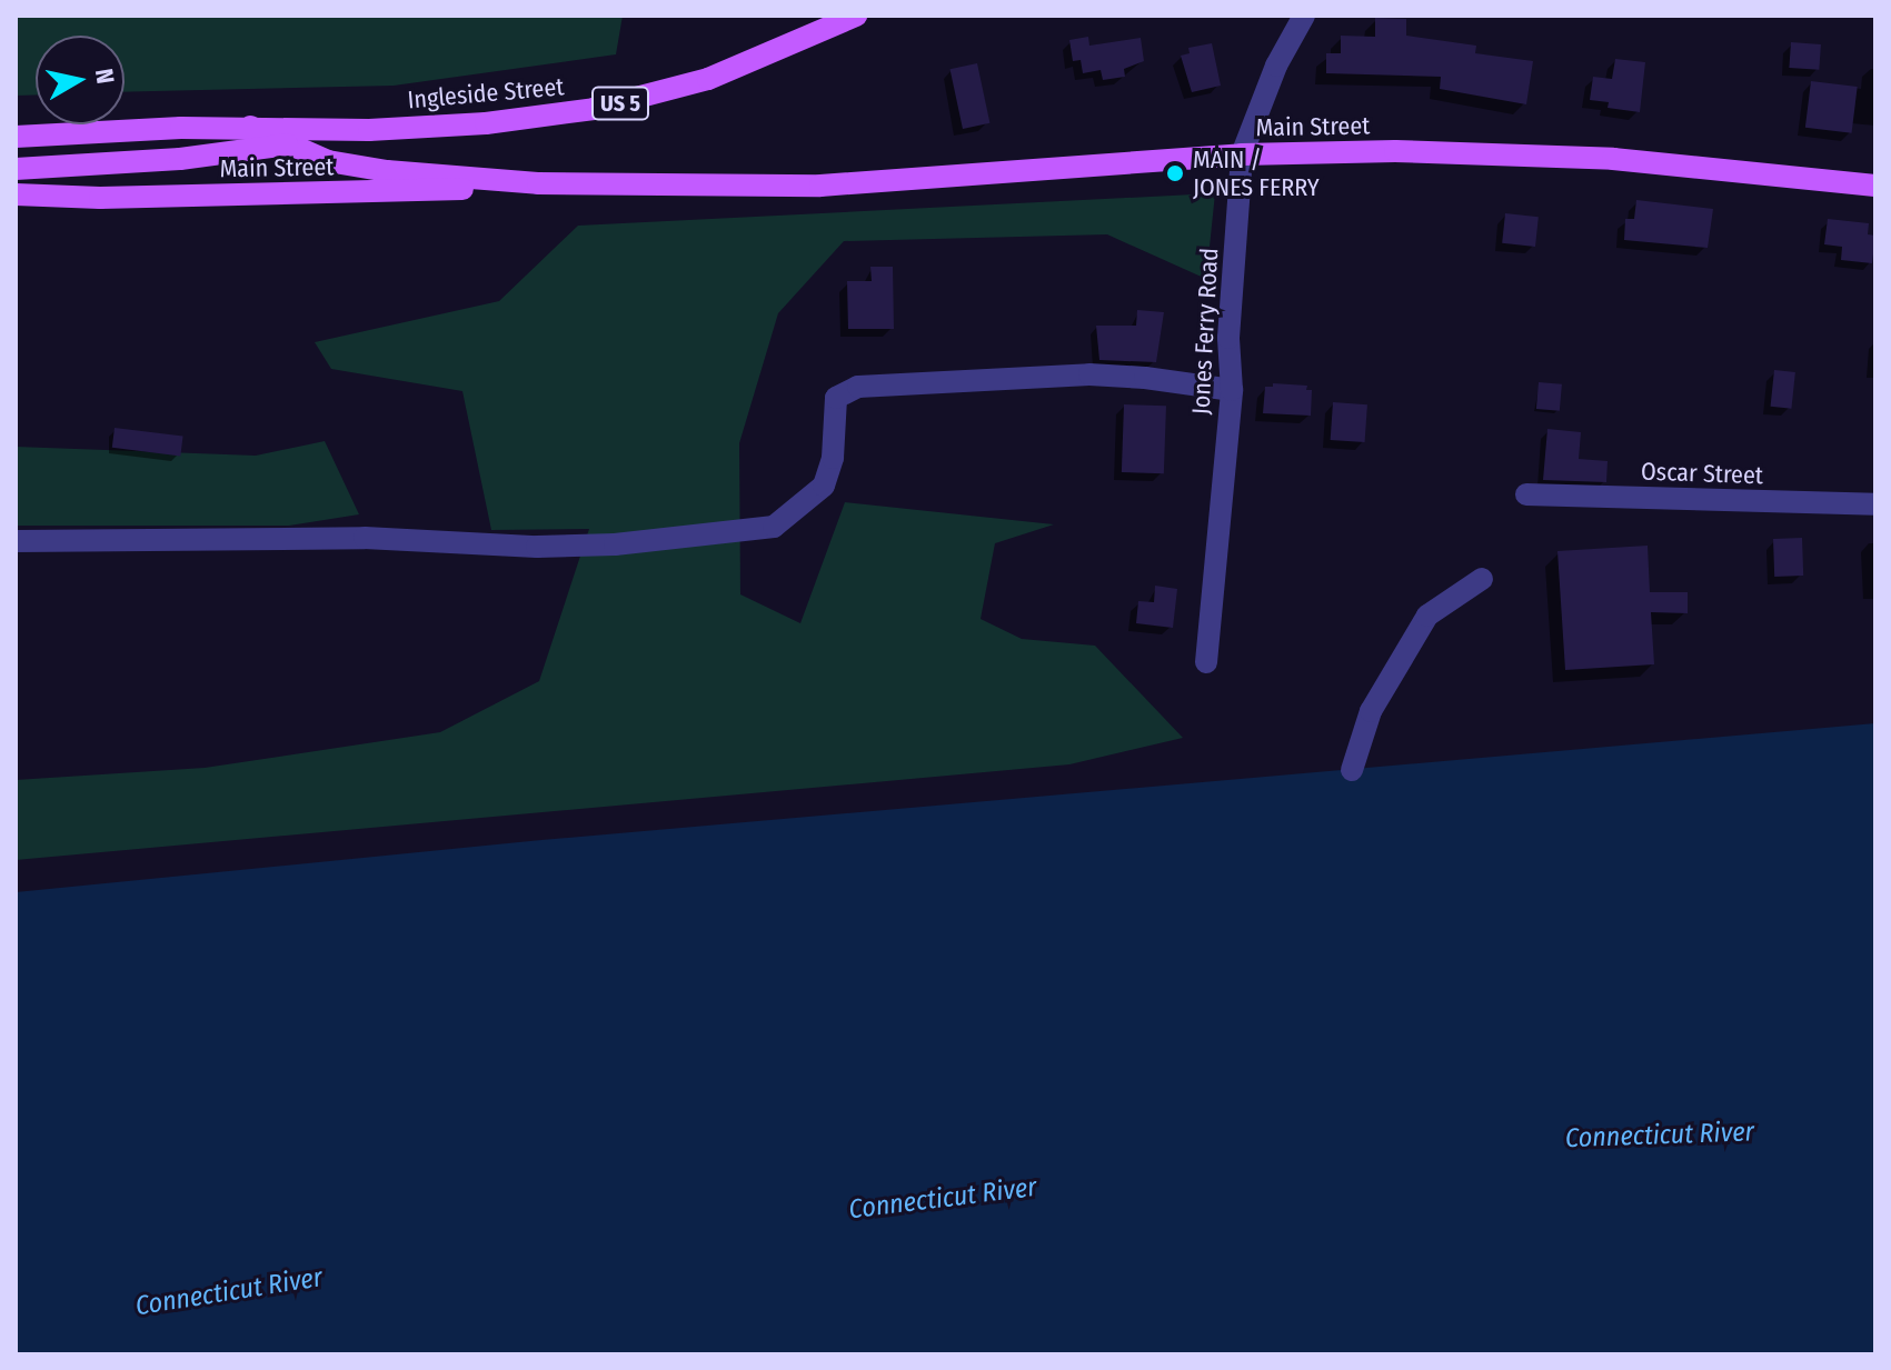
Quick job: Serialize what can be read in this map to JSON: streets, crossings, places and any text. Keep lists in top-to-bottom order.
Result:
{
  "streets": {
    "main road": ["Ingleside Street", "US 5", "Main Street"],
    "street": ["Jones Ferry Road", "Oscar Street"]
  },
  "crossings": [
    ["Ingleside Street", "Main Street"],
    ["Main Street", "Jones Ferry Road"]
  ],
  "water": ["Connecticut River"],
  "places": ["MAIN / JONES FERRY"],
  "north": "right"
}
